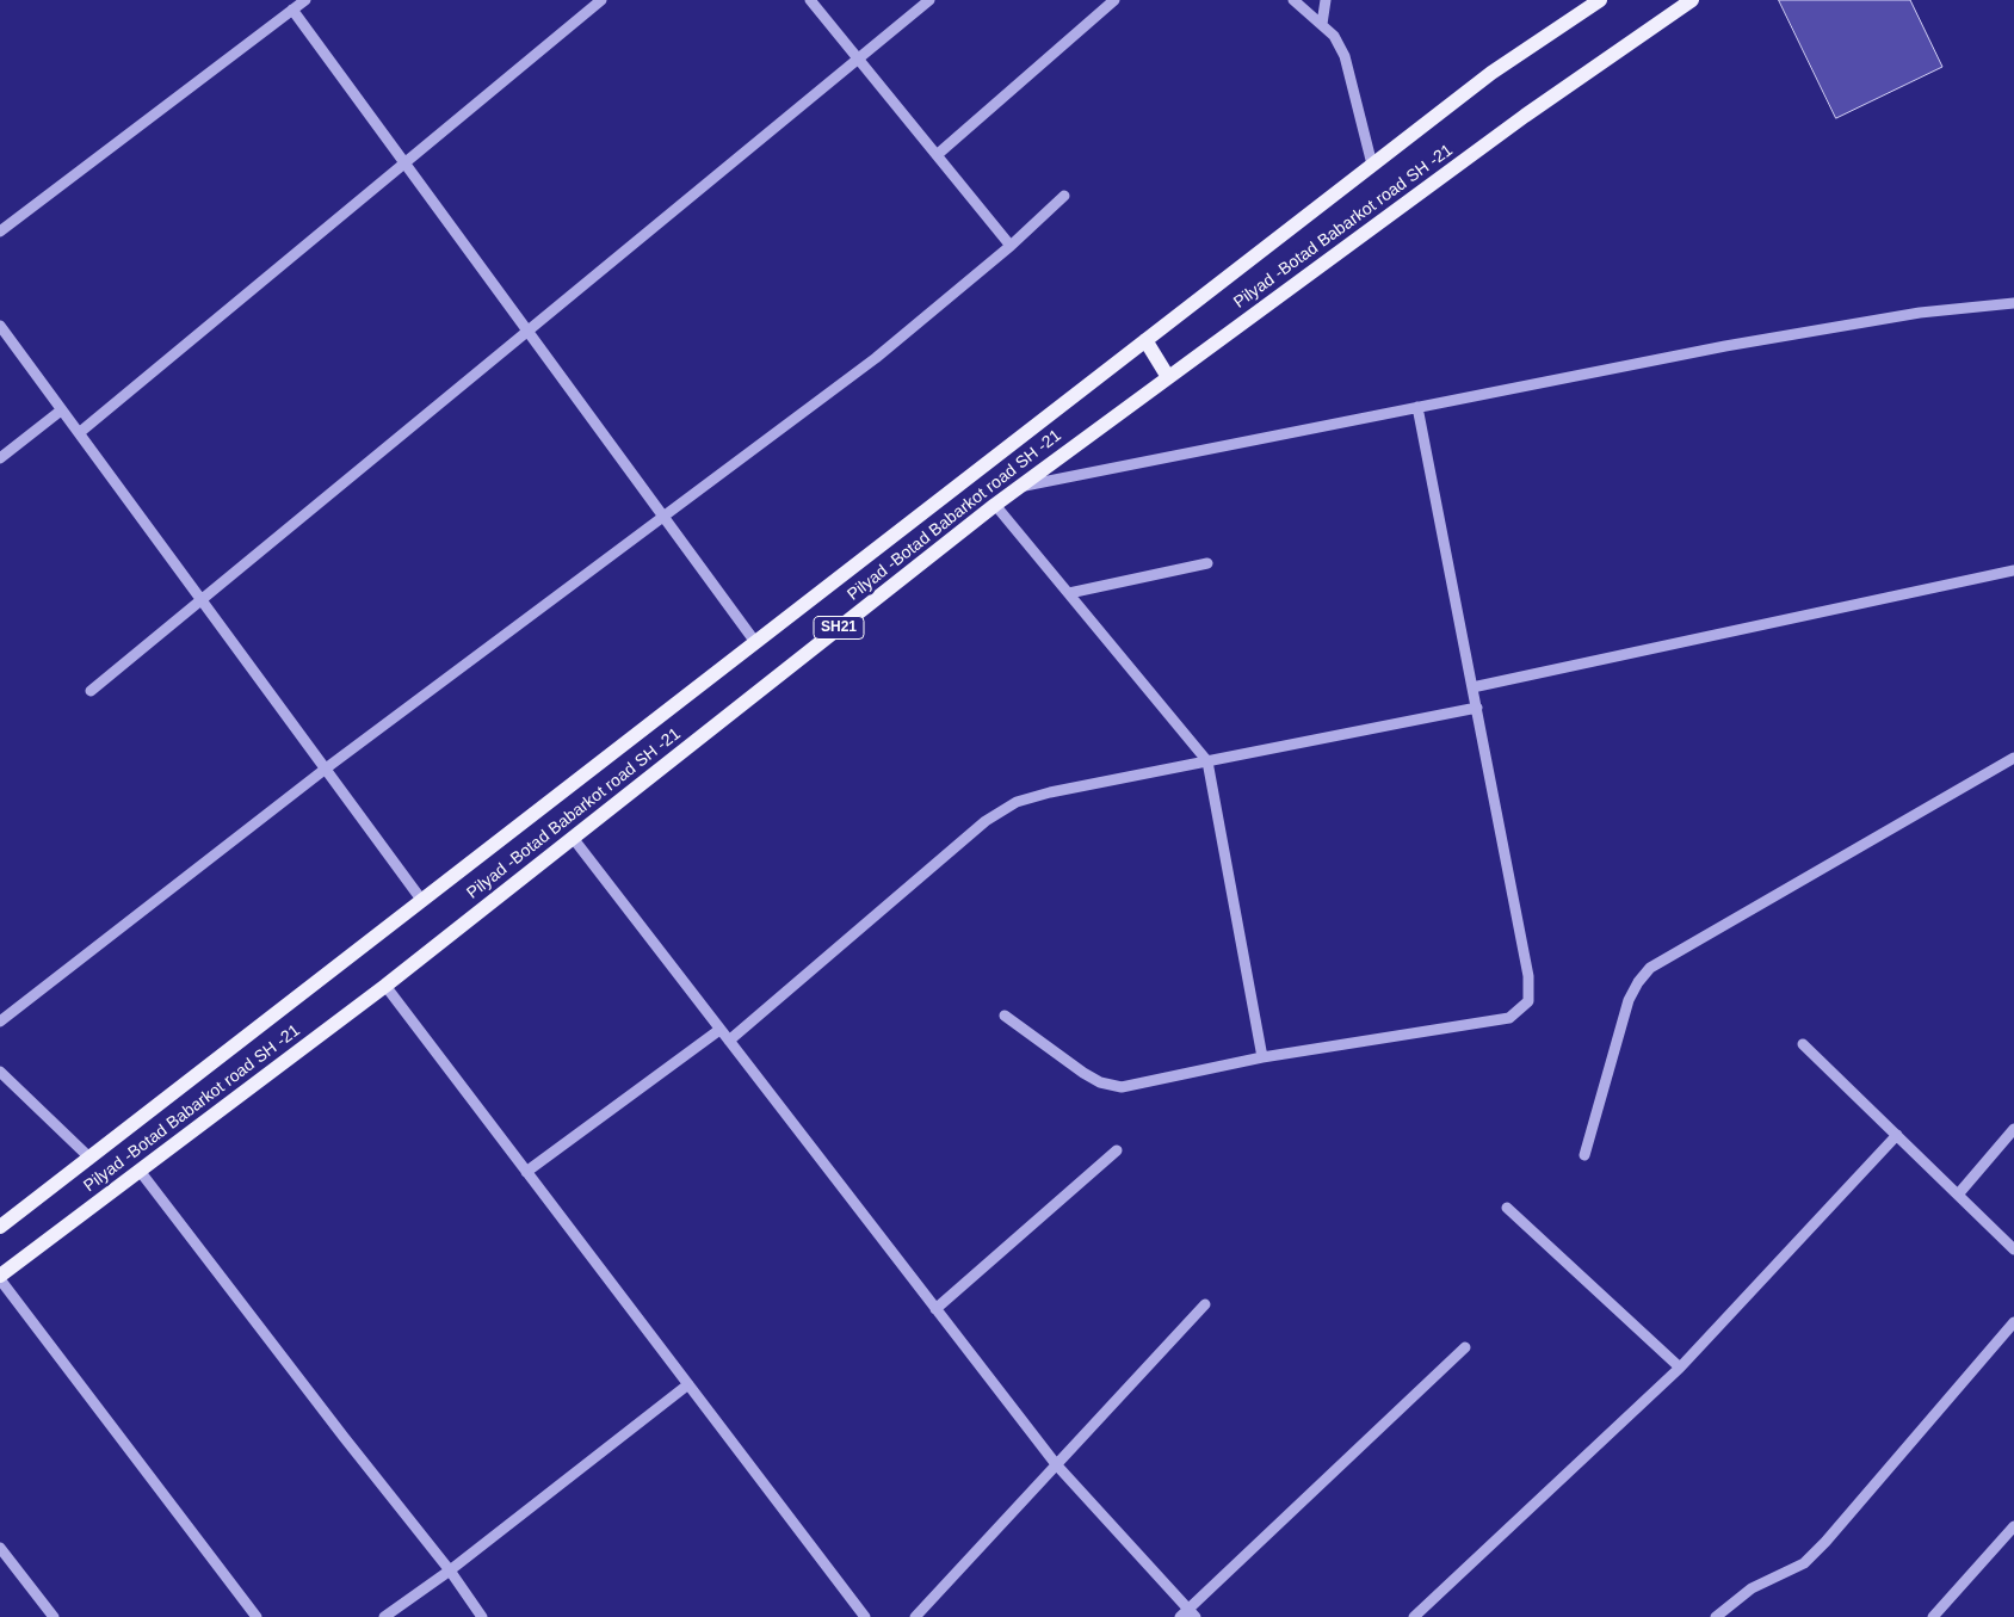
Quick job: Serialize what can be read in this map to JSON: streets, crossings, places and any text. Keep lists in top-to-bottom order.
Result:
{
  "streets": {
    "main road": ["Pilyad -Botad Babarkot road SH -21", "SH21"]
  }
}
